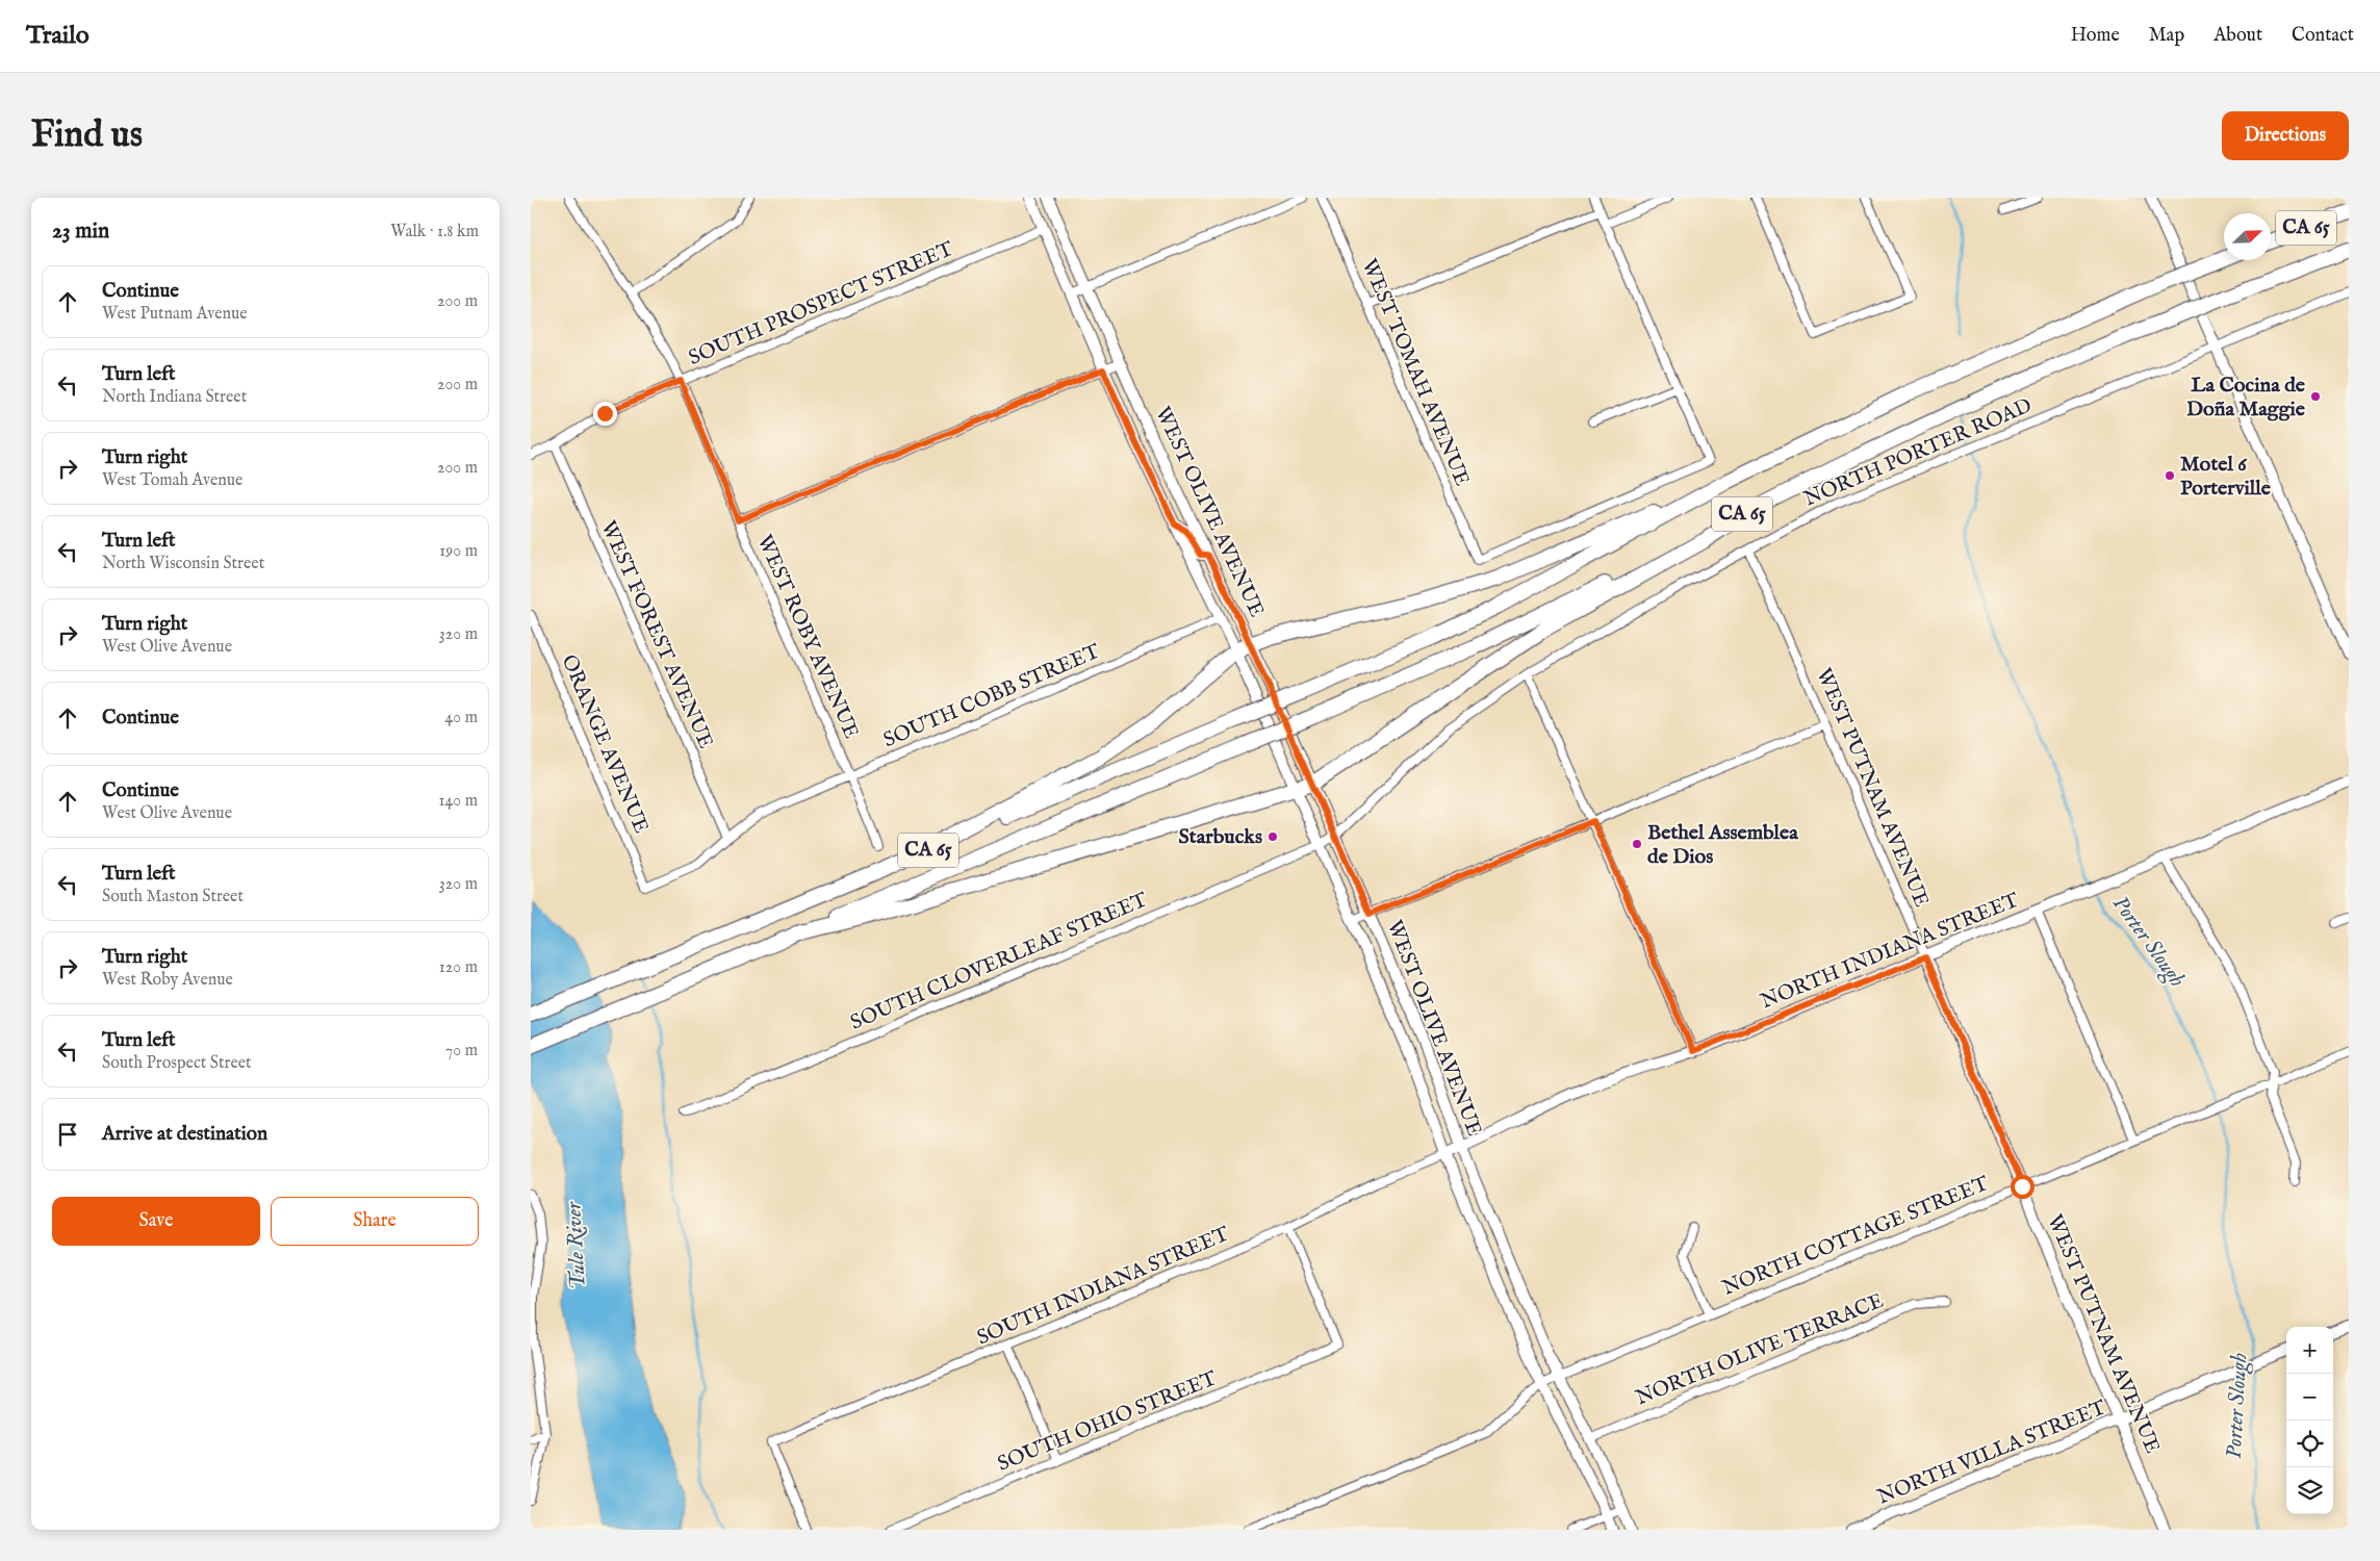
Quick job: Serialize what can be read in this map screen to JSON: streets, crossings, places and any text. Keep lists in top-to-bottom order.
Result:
{
  "streets": {
    "highway": ["CA 65"],
    "main road": [
      "WEST OLIVE AVENUE",
      "WEST PUTNAM AVENUE",
      "NORTH INDIANA STREET",
      "NORTH VILLA STREET"
    ],
    "street": [
      "SOUTH PROSPECT STREET",
      "WEST TOMAH AVENUE",
      "NORTH PORTER ROAD",
      "WEST FOREST AVENUE",
      "WEST ROBY AVENUE",
      "SOUTH COBB STREET",
      "ORANGE AVENUE",
      "SOUTH CLOVERLEAF STREET",
      "NORTH COTTAGE STREET",
      "SOUTH INDIANA STREET",
      "NORTH OLIVE TERRACE",
      "SOUTH OHIO STREET"
    ]
  },
  "crossings": [
    ["SOUTH PROSPECT STREET", "WEST OLIVE AVENUE"],
    ["SOUTH PROSPECT STREET", "WEST FOREST AVENUE"],
    ["SOUTH PROSPECT STREET", "WEST ROBY AVENUE"],
    ["NORTH PORTER ROAD", "WEST OLIVE AVENUE"],
    ["NORTH PORTER ROAD", "WEST PUTNAM AVENUE"],
    ["NORTH PORTER ROAD", "SOUTH CLOVERLEAF STREET"],
    ["WEST OLIVE AVENUE", "SOUTH COBB STREET"],
    ["WEST OLIVE AVENUE", "NORTH INDIANA STREET"],
    ["WEST OLIVE AVENUE", "SOUTH CLOVERLEAF STREET"],
    ["WEST OLIVE AVENUE", "NORTH COTTAGE STREET"],
    ["WEST OLIVE AVENUE", "SOUTH INDIANA STREET"],
    ["WEST OLIVE AVENUE", "NORTH OLIVE TERRACE"],
    ["WEST FOREST AVENUE", "SOUTH COBB STREET"],
    ["WEST ROBY AVENUE", "SOUTH COBB STREET"],
    ["SOUTH COBB STREET", "ORANGE AVENUE"],
    ["WEST PUTNAM AVENUE", "NORTH INDIANA STREET"],
    ["WEST PUTNAM AVENUE", "NORTH COTTAGE STREET"],
    ["WEST PUTNAM AVENUE", "NORTH VILLA STREET"],
    ["NORTH INDIANA STREET", "SOUTH INDIANA STREET"],
    ["SOUTH INDIANA STREET", "SOUTH OHIO STREET"]
  ],
  "water": ["Porter Slough", "Tule River"],
  "places": [
    "La Cocina de Doña Maggie",
    "Motel 6 Porterville",
    "Starbucks",
    "Bethel Assemblea de Dios"
  ],
  "north": "top right",
  "page": {
    "header": "Trailo",
    "nav": [
      "Home",
      "Map",
      "About",
      "Contact"
    ],
    "buttons": [
      "Directions",
      ["Save", "Share"]
    ],
    "title": "Find us",
    "heading": ["23 min", "Walk · 1.8 km"],
    "list": [
      ["Continue", "West Putnam Avenue", "200 m"],
      ["Turn left", "North Indiana Street", "200 m"],
      ["Turn right", "West Tomah Avenue", "200 m"],
      ["Turn left", "North Wisconsin Street", "190 m"],
      ["Turn right", "West Olive Avenue", "320 m"],
      ["Continue", "40 m"],
      ["Continue", "West Olive Avenue", "140 m"],
      ["Turn left", "South Maston Street", "320 m"],
      ["Turn right", "West Roby Avenue", "120 m"],
      ["Turn left", "South Prospect Street", "70 m"],
      "Arrive at destination"
    ],
    "map_buttons": ["+", "−"]
  }
}
